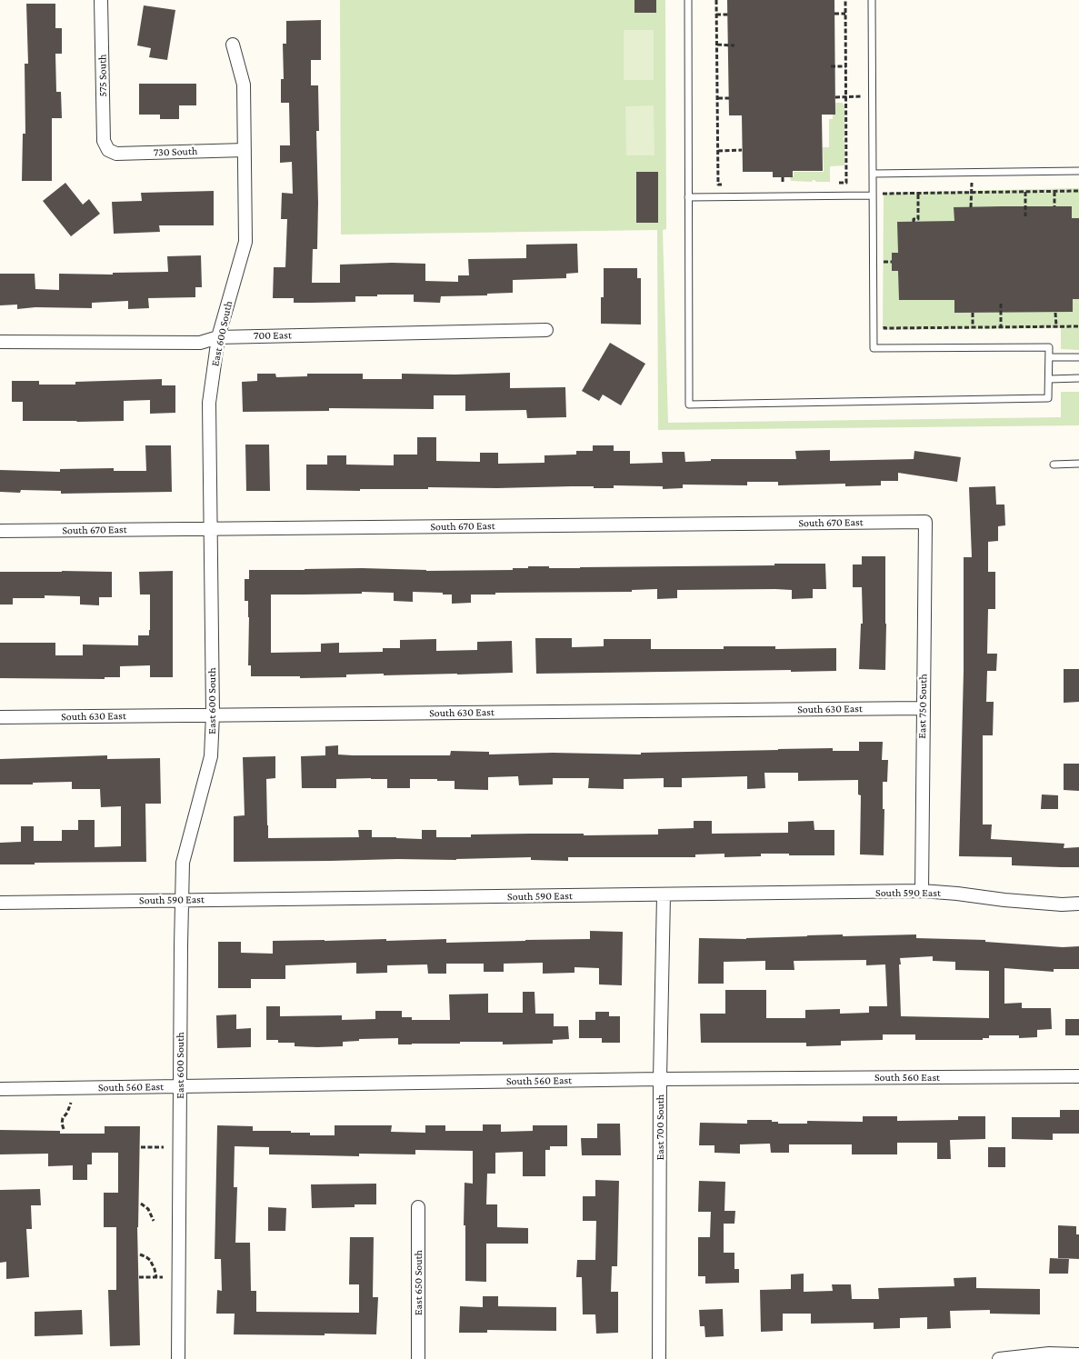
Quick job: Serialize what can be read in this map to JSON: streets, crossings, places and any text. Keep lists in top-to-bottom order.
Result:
{
  "streets": {
    "street": [
      "575 South",
      "730 South",
      "East 600 South",
      "700 East",
      "South 670 East",
      "East 750 South",
      "South 630 East",
      "South 590 East",
      "South 560 East",
      "East 700 South",
      "East 650 South"
    ]
  },
  "crossings": [
    ["575 South", "730 South"],
    ["730 South", "East 600 South"],
    ["East 600 South", "700 East"],
    ["East 600 South", "South 670 East"],
    ["East 600 South", "South 630 East"],
    ["East 600 South", "South 590 East"],
    ["East 600 South", "South 560 East"],
    ["South 670 East", "East 750 South"],
    ["East 750 South", "South 630 East"],
    ["East 750 South", "South 590 East"],
    ["South 590 East", "East 700 South"],
    ["South 560 East", "East 700 South"]
  ]
}
